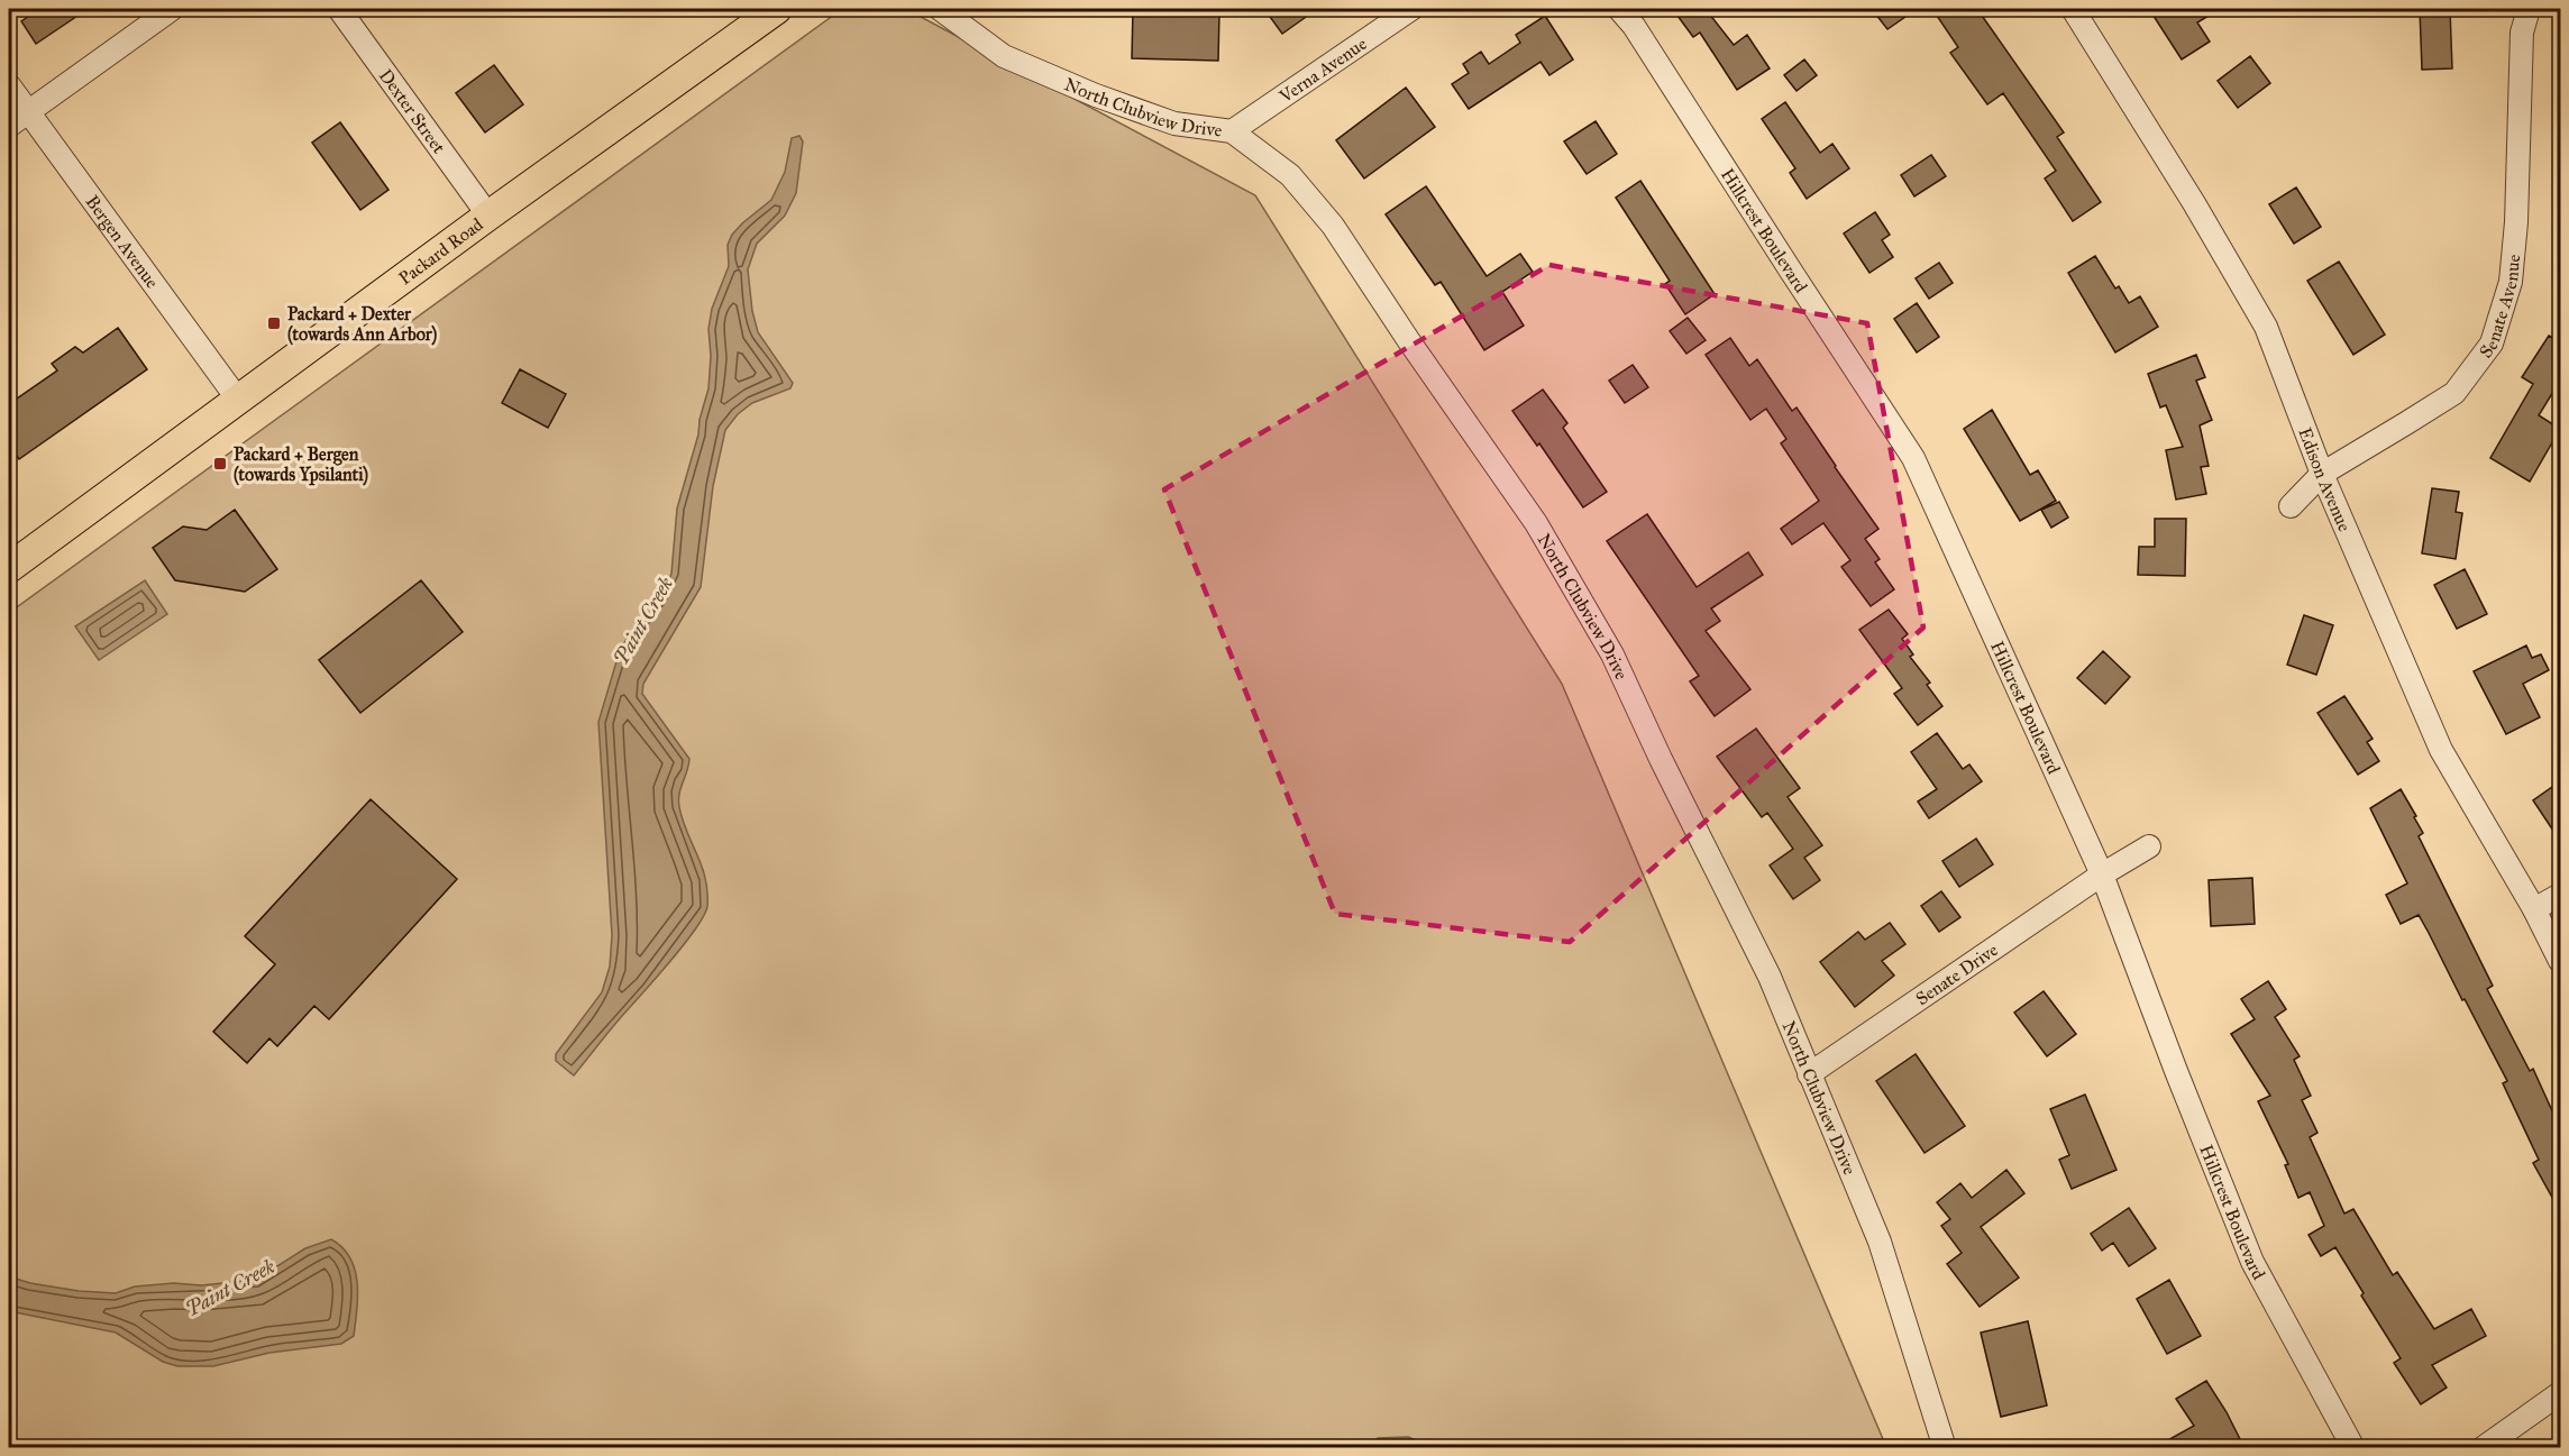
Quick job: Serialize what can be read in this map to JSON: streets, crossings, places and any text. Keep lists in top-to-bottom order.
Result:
{
  "streets": {
    "main road": ["Packard Road"],
    "street": [
      "Verna Avenue",
      "North Clubview Drive",
      "Dexter Street",
      "Hillcrest Boulevard",
      "Bergen Avenue",
      "Senate Avenue",
      "Edison Avenue",
      "Senate Drive"
    ]
  },
  "crossings": [
    ["Verna Avenue", "North Clubview Drive"],
    ["North Clubview Drive", "Senate Drive"],
    ["Dexter Street", "Packard Road"],
    ["Hillcrest Boulevard", "Senate Drive"],
    ["Bergen Avenue", "Packard Road"],
    ["Senate Avenue", "Edison Avenue"]
  ],
  "water": ["Paint Creek"],
  "places": {
    "transit": ["Packard + Dexter (towards Ann Arbor)", "Packard + Bergen (towards Ypsilanti)"]
  }
}
